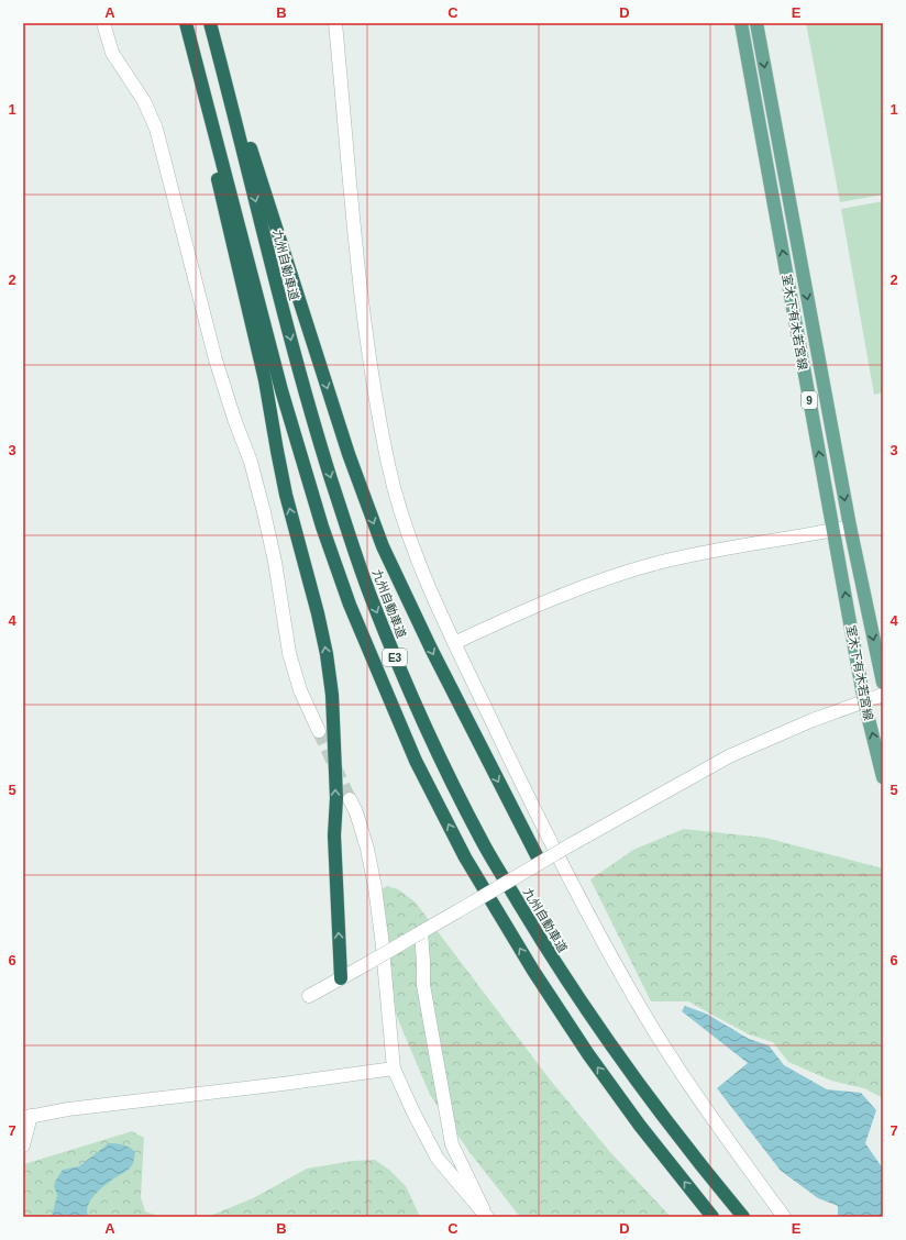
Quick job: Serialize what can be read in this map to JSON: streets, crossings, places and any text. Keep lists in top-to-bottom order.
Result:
{
  "streets": {
    "highway": ["九州自動車道", "E3"],
    "main road": ["室木下有木若宮線", "9"]
  },
  "grid": {
    "columns": [
      "A",
      "B",
      "C",
      "D",
      "E"
    ],
    "rows": [
      "1",
      "2",
      "3",
      "4",
      "5",
      "6",
      "7"
    ]
  }
}
